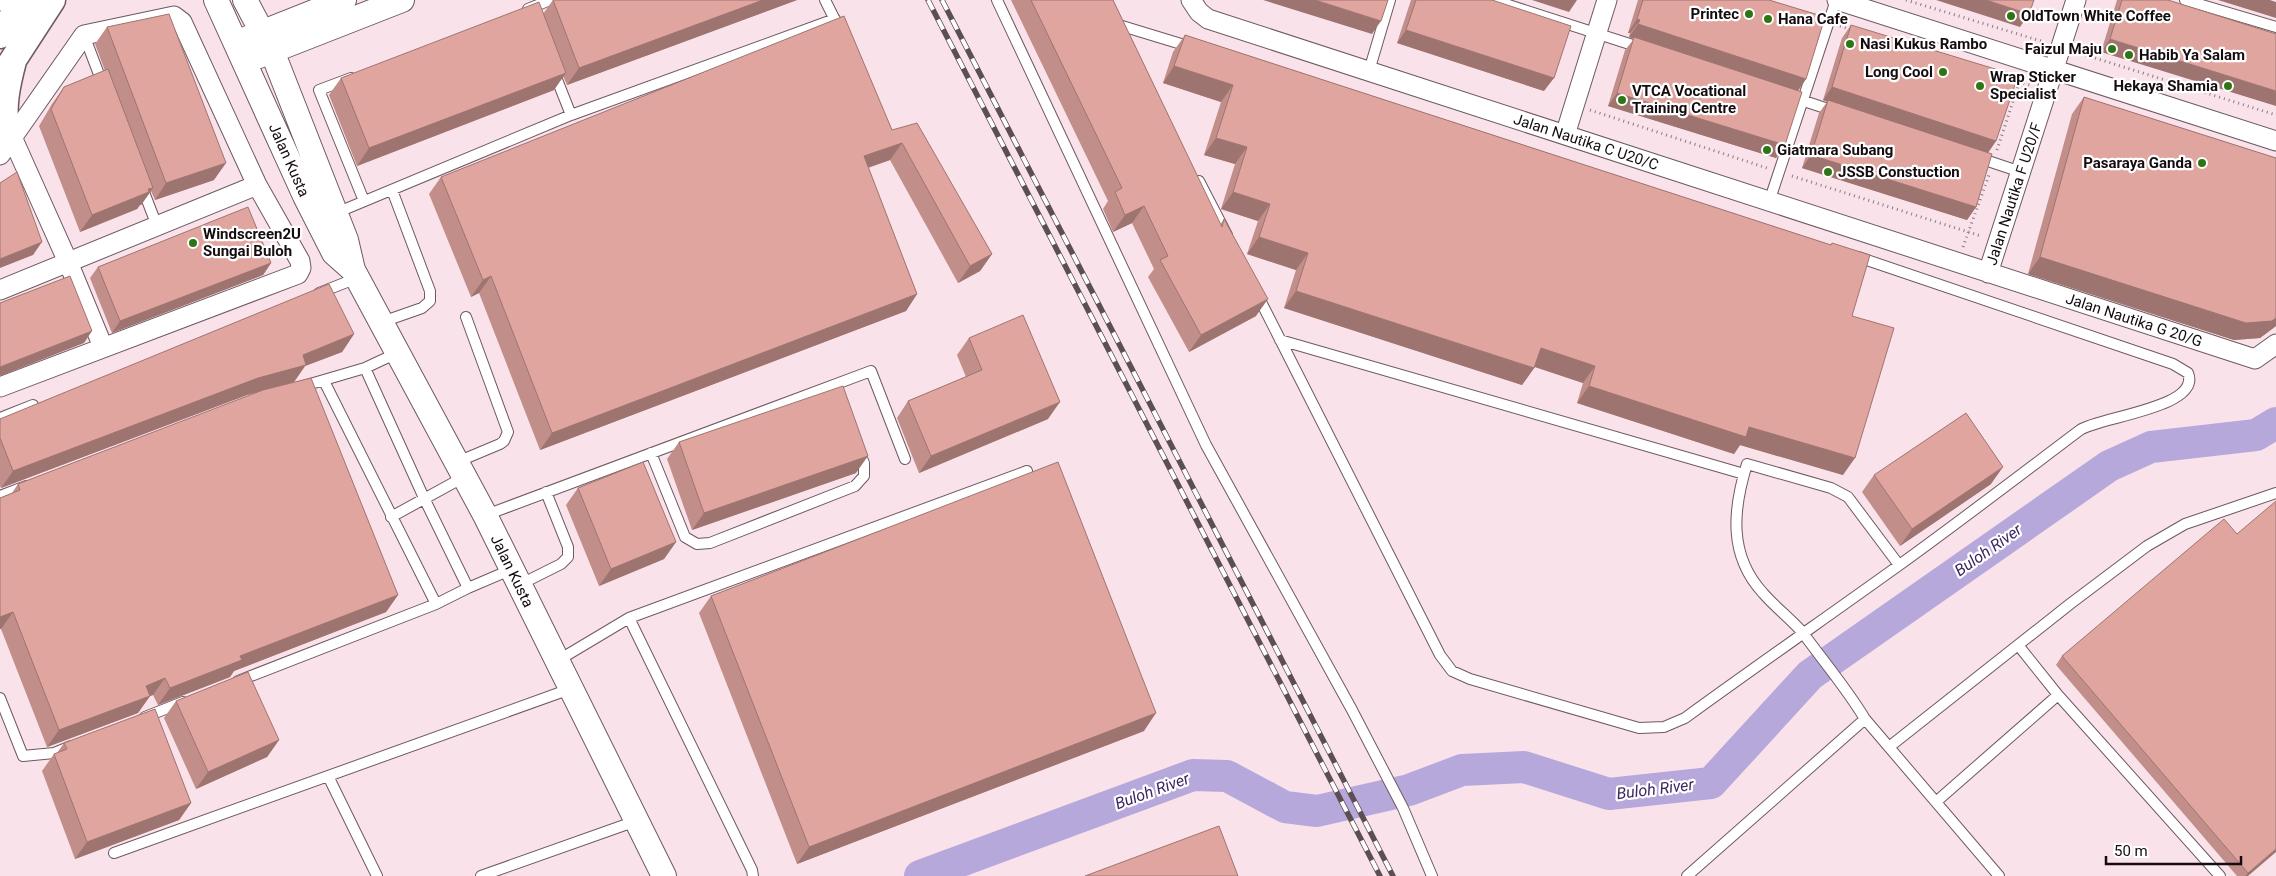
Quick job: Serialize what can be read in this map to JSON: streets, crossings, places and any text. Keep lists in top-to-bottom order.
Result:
{
  "streets": {
    "street": [
      "Jalan Nautika C U20/C",
      "Jalan Kusta",
      "Jalan Nautika F U20/F",
      "Jalan Nautika G 20/G"
    ]
  },
  "crossings": [
    ["Jalan Nautika C U20/C", "Jalan Nautika F U20/F"],
    ["Jalan Nautika C U20/C", "Jalan Nautika G 20/G"],
    ["Jalan Nautika F U20/F", "Jalan Nautika G 20/G"]
  ],
  "water": ["Buloh River"],
  "places": [
    "Printec",
    "OldTown White Coffee",
    "Hana Cafe",
    "Nasi Kukus Rambo",
    "Faizul Maju",
    "Habib Ya Salam",
    "Long Cool",
    "Wrap Sticker Specialist",
    "Hekaya Shamia",
    "VTCA Vocational Training Centre",
    "Giatmara Subang",
    "Pasaraya Ganda",
    "JSSB Constuction",
    "Windscreen2U Sungai Buloh"
  ],
  "scale_bar": "50 m"
}
